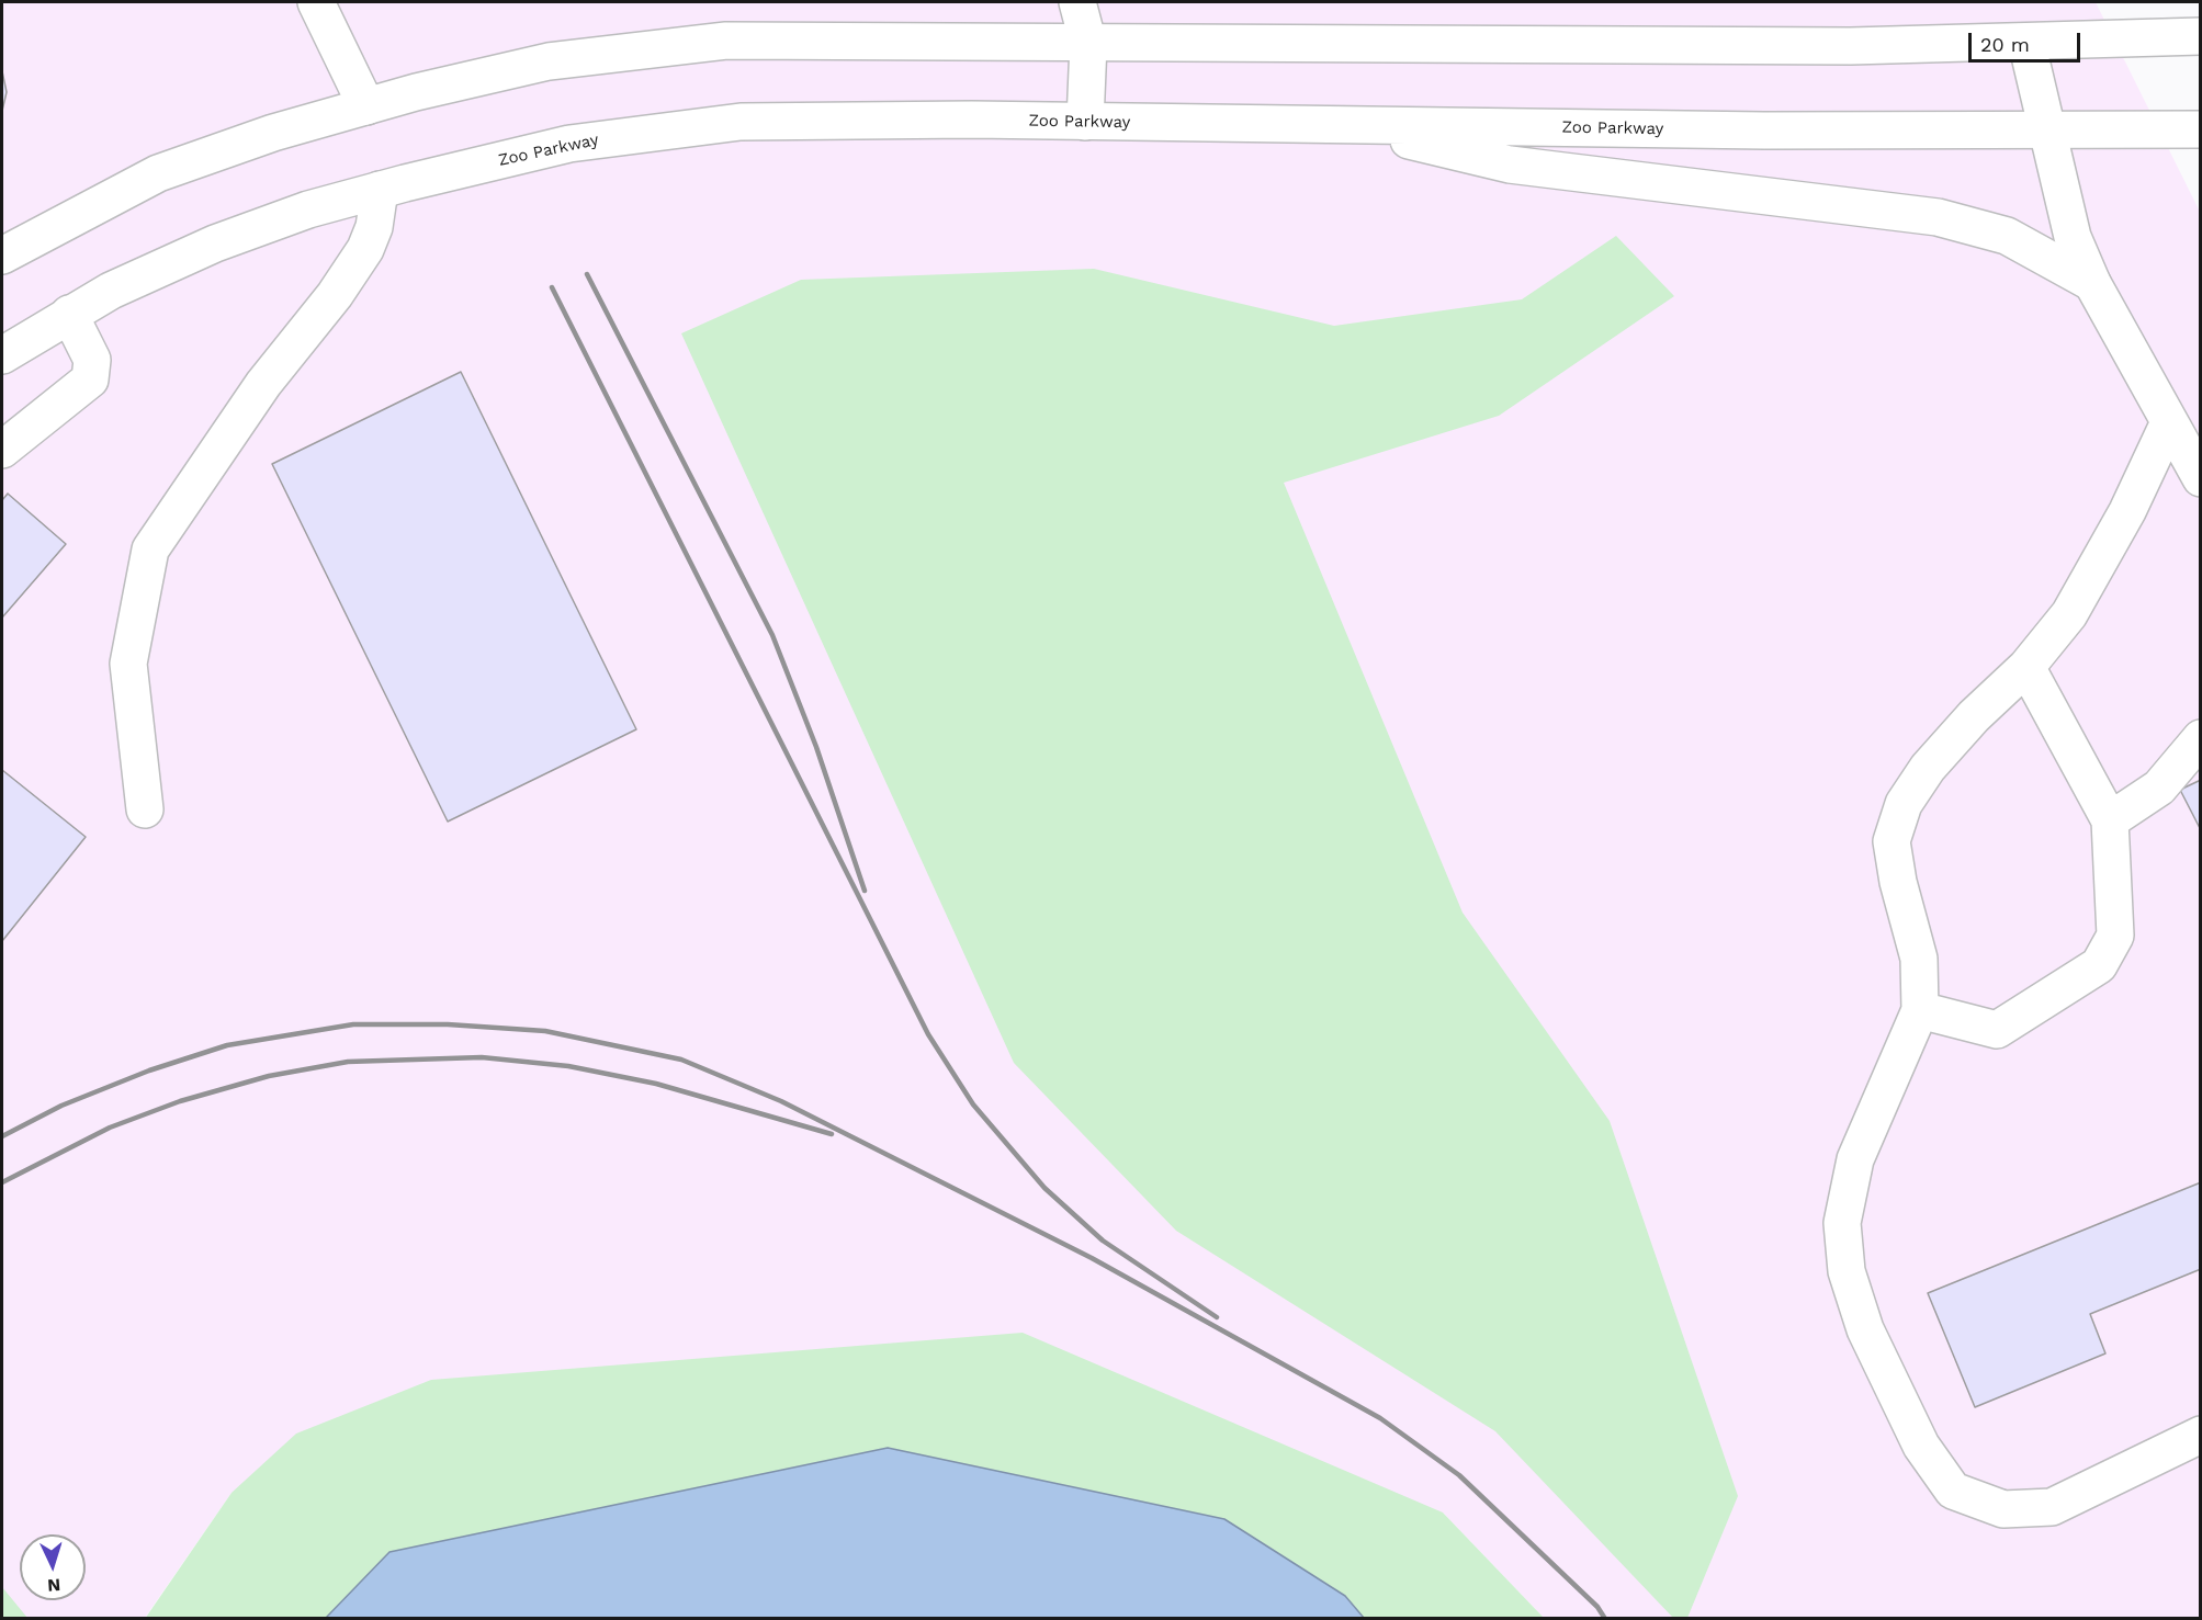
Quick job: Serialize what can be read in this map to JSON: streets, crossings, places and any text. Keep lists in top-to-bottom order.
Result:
{
  "streets": {
    "main road": ["Zoo Parkway"]
  },
  "scale_bar": "20 m",
  "north": "bottom"
}
